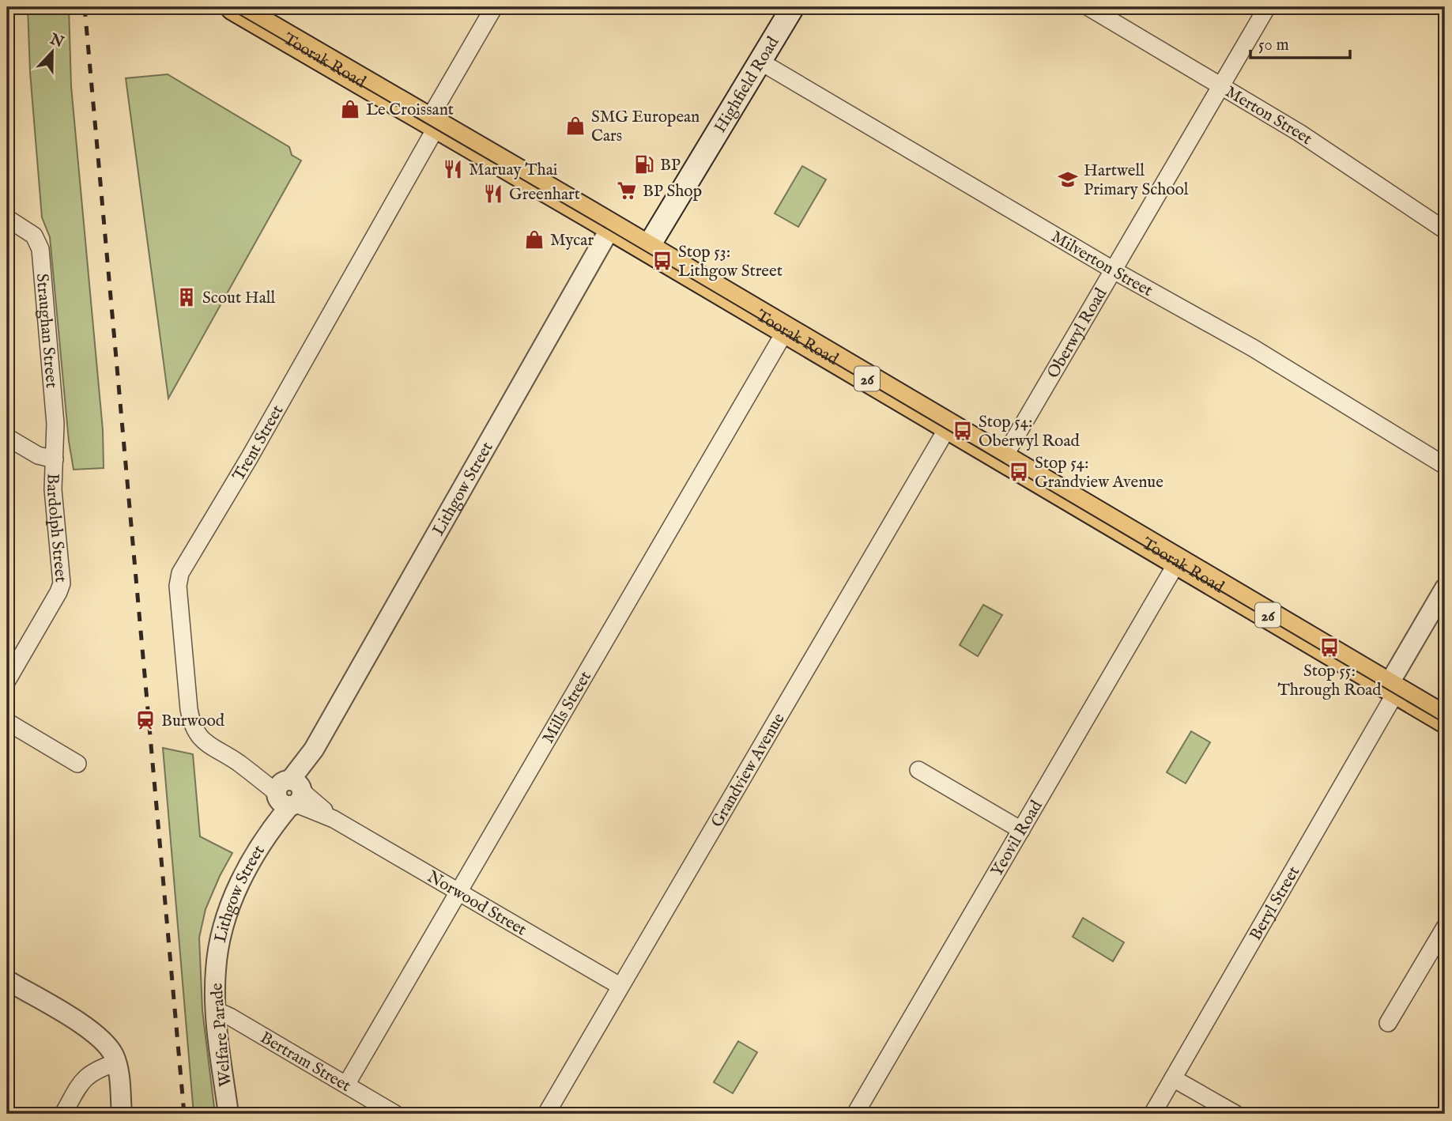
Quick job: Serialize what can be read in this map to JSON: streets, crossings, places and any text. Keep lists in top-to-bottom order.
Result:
{
  "streets": {
    "highway": ["Toorak Road", "26"],
    "main road": ["Highfield Road"],
    "street": [
      "Merton Street",
      "Milverton Street",
      "Straughan Street",
      "Oberwyl Road",
      "Trent Street",
      "Lithgow Street",
      "Bardolph Street",
      "Mills Street",
      "Grandview Avenue",
      "Yeovil Road",
      "Norwood Street",
      "Beryl Street",
      "Welfare Parade",
      "Bertram Street"
    ]
  },
  "crossings": [
    ["Toorak Road", "Highfield Road"],
    ["Toorak Road", "Oberwyl Road"],
    ["Toorak Road", "Trent Street"],
    ["Toorak Road", "Lithgow Street"],
    ["Toorak Road", "Mills Street"],
    ["Toorak Road", "Grandview Avenue"],
    ["Toorak Road", "Yeovil Road"],
    ["Toorak Road", "Beryl Street"],
    ["Highfield Road", "Milverton Street"],
    ["Merton Street", "Oberwyl Road"],
    ["Milverton Street", "Oberwyl Road"],
    ["Straughan Street", "Bardolph Street"],
    ["Trent Street", "Lithgow Street"],
    ["Trent Street", "Norwood Street"],
    ["Lithgow Street", "Norwood Street"],
    ["Lithgow Street", "Welfare Parade"],
    ["Mills Street", "Norwood Street"],
    ["Mills Street", "Bertram Street"],
    ["Grandview Avenue", "Norwood Street"],
    ["Welfare Parade", "Bertram Street"]
  ],
  "places": {
    "shop": ["Le Croissant", "SMG European Cars", "Mycar"],
    "fuel station": ["BP"],
    "restaurant": ["Maruay Thai", "Greenhart"],
    "school or university": ["Hartwell Primary School"],
    "supermarket": ["BP Shop"],
    "bus stop": [
      "Stop 53: Lithgow Street",
      "Stop 54: Oberwyl Road",
      "Stop 54: Grandview Avenue",
      "Stop 55: Through Road"
    ],
    "building": ["Scout Hall"],
    "station": ["Burwood"]
  },
  "scale_bar": "50 m",
  "north": "top"
}
